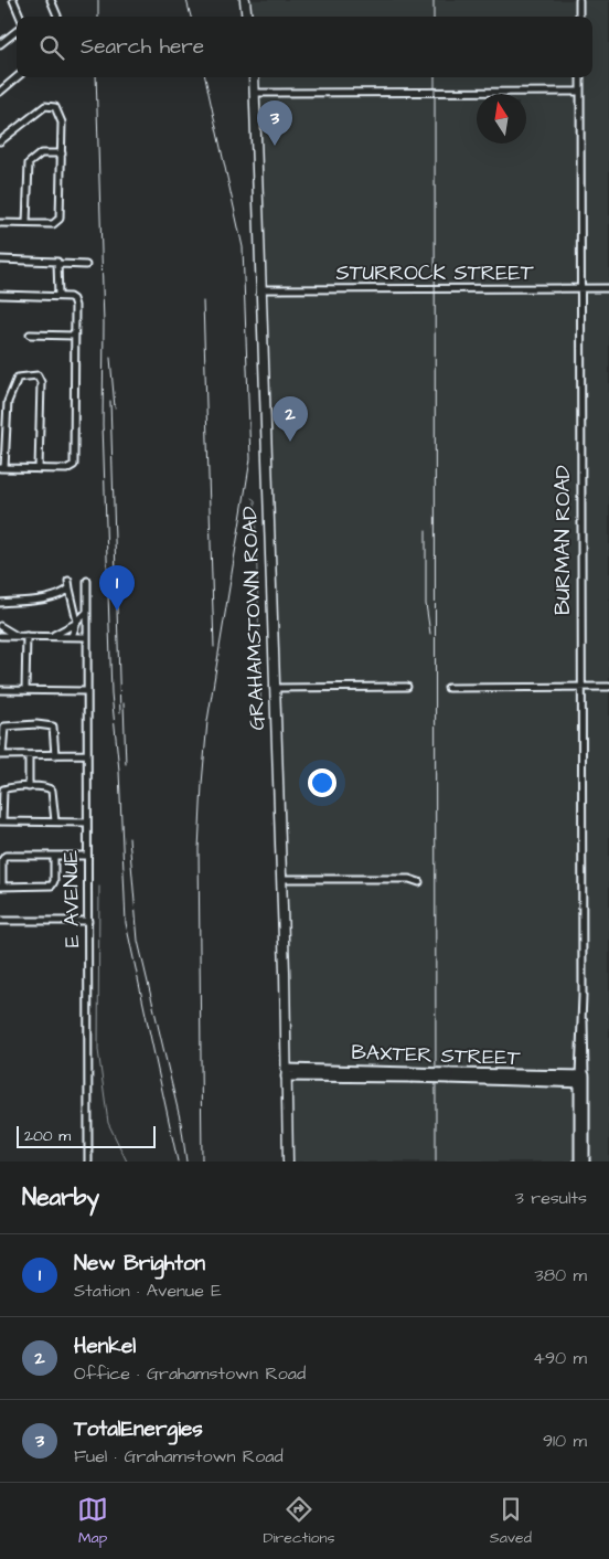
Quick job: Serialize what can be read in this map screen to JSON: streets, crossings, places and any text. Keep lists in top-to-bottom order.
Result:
{
  "streets": {
    "main road": ["BURMAN ROAD", "GRAHAMSTOWN ROAD", "BAXTER STREET"],
    "street": ["STURROCK STREET", "E AVENUE"]
  },
  "crossings": [
    ["STURROCK STREET", "BURMAN ROAD"],
    ["STURROCK STREET", "GRAHAMSTOWN ROAD"],
    ["BURMAN ROAD", "BAXTER STREET"],
    ["GRAHAMSTOWN ROAD", "BAXTER STREET"]
  ],
  "scale_bar": "200 m",
  "north": "top",
  "page": {
    "search": "Search here",
    "pins": ["3", "2", "1"],
    "scale": "200 m",
    "heading": ["Nearby", "3 results"],
    "list": [
      {
        "mark": "1",
        "name": "New Brighton",
        "note": "Station · Avenue E",
        "value": "380 m"
      },
      {
        "mark": "2",
        "name": "Henkel",
        "note": "Office · Grahamstown Road",
        "value": "490 m"
      },
      {
        "mark": "3",
        "name": "TotalEnergies",
        "note": "Fuel · Grahamstown Road",
        "value": "910 m"
      }
    ],
    "nav": ["Map", "Directions", "Saved"]
  }
}
